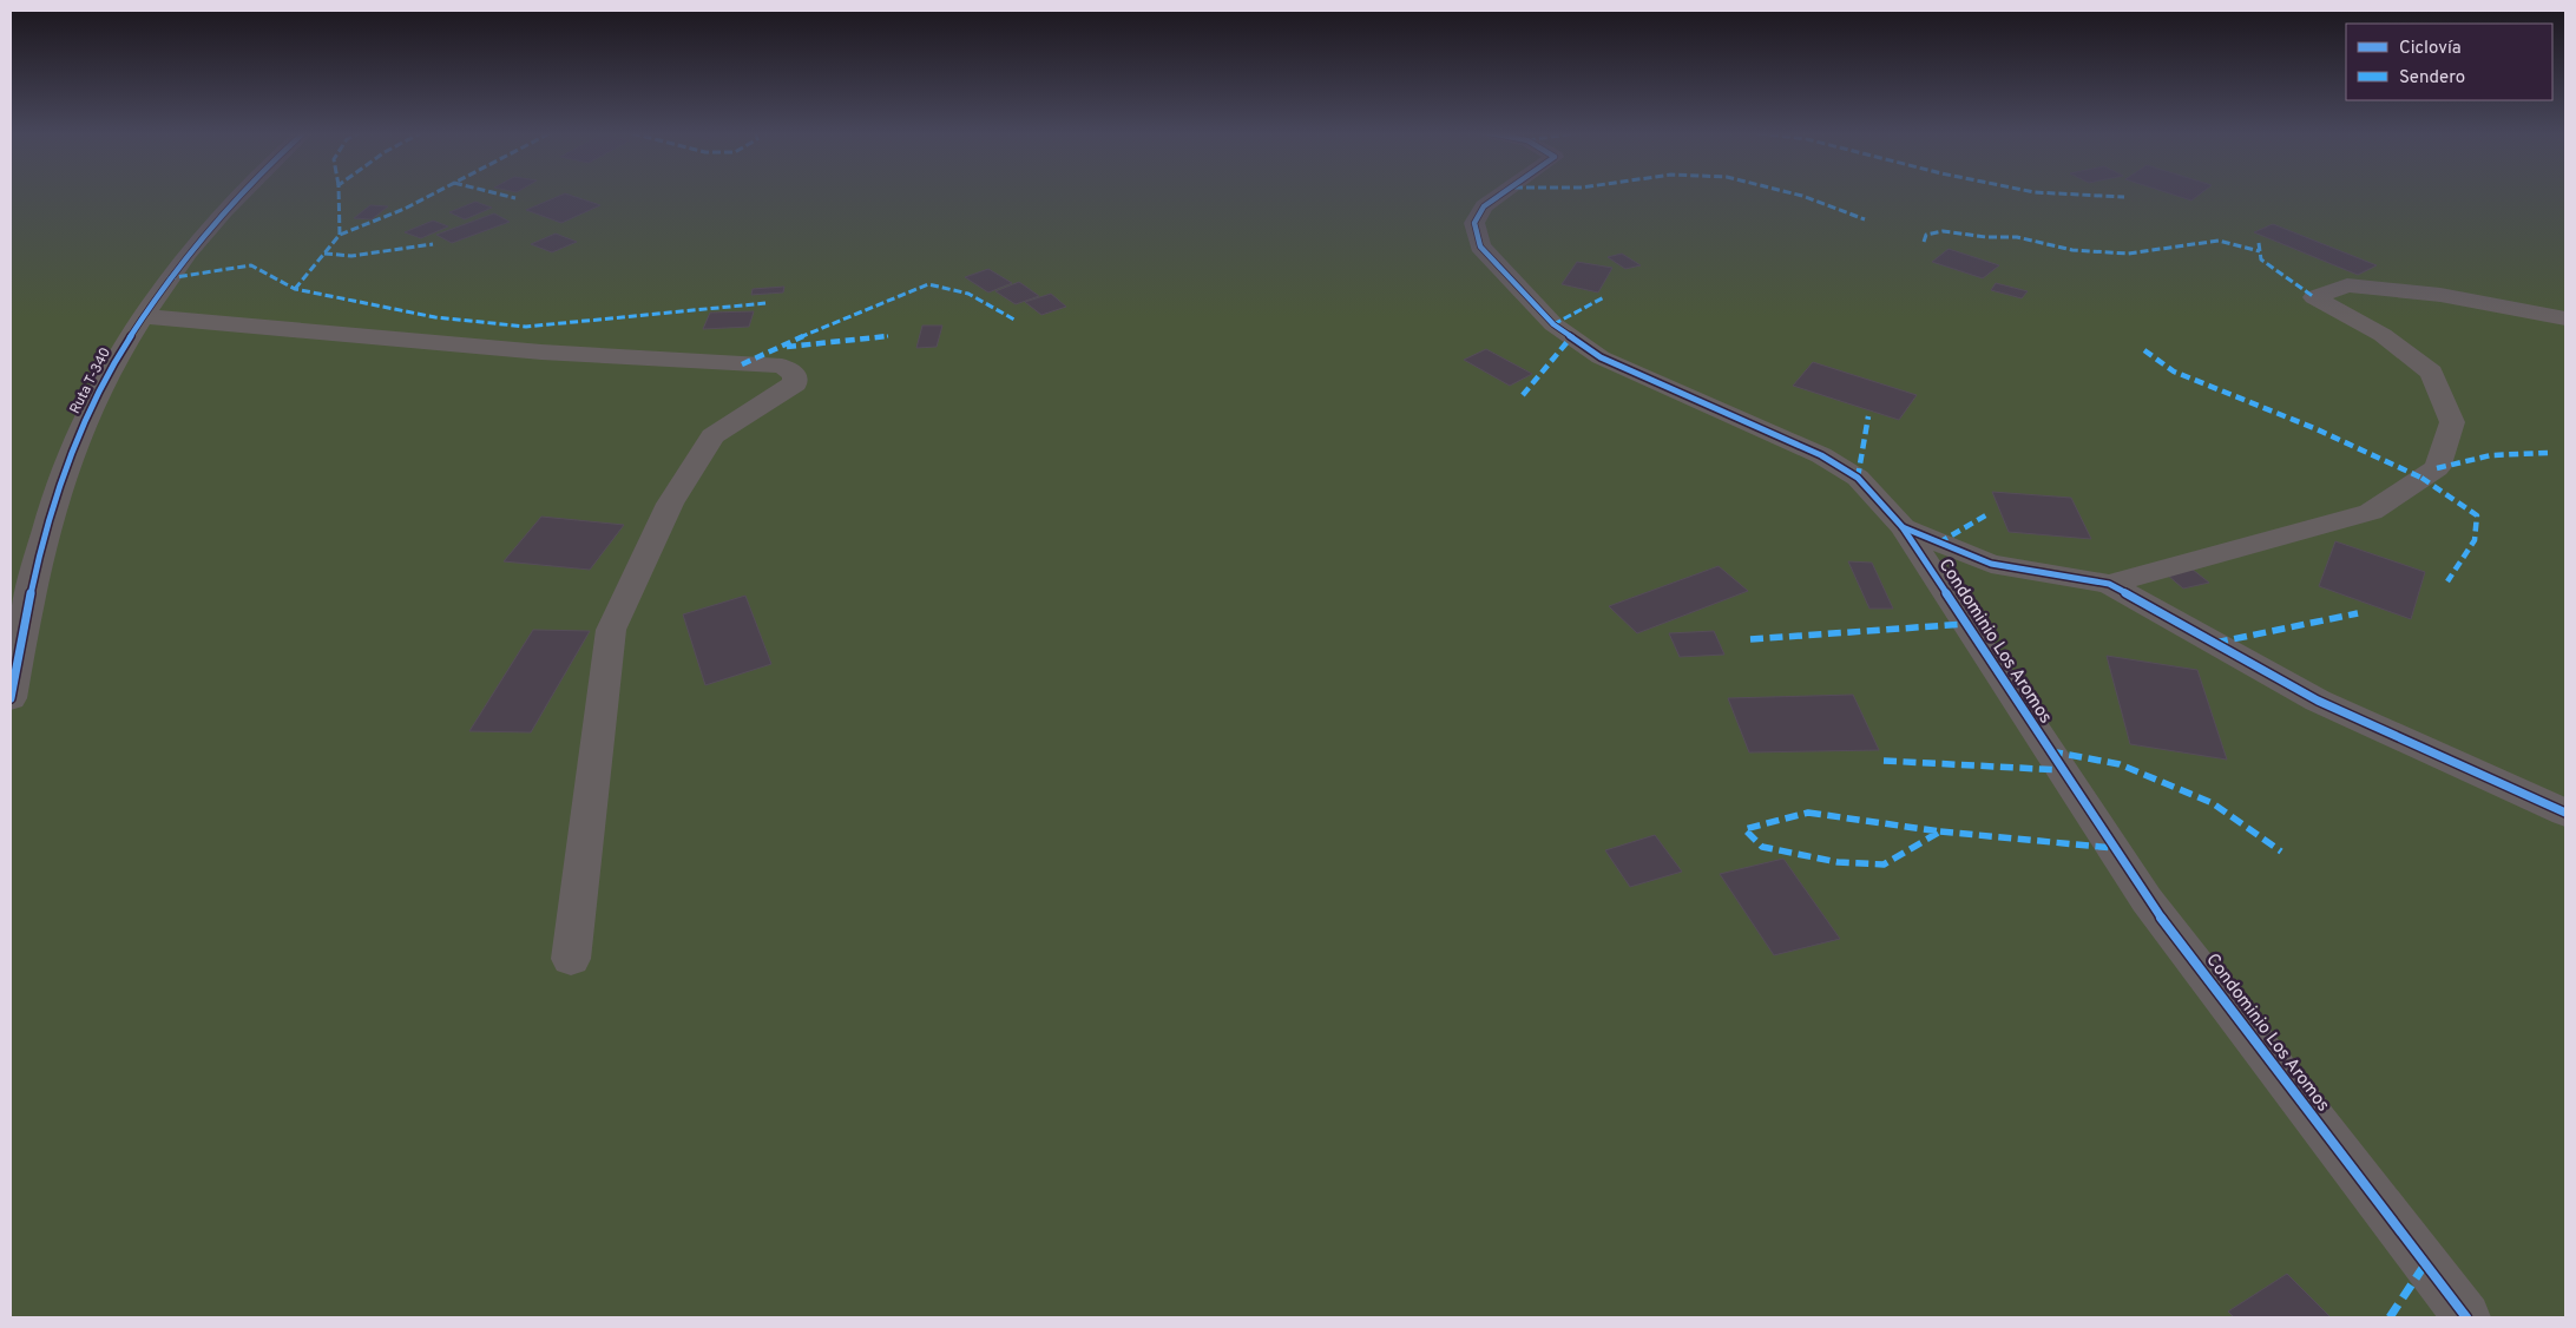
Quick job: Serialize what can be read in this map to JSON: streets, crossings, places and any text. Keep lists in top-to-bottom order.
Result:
{
  "streets": {
    "street": ["Ruta T-340", "Condominio Los Aromos"]
  },
  "legend": ["Ciclovía", "Sendero"]
}
